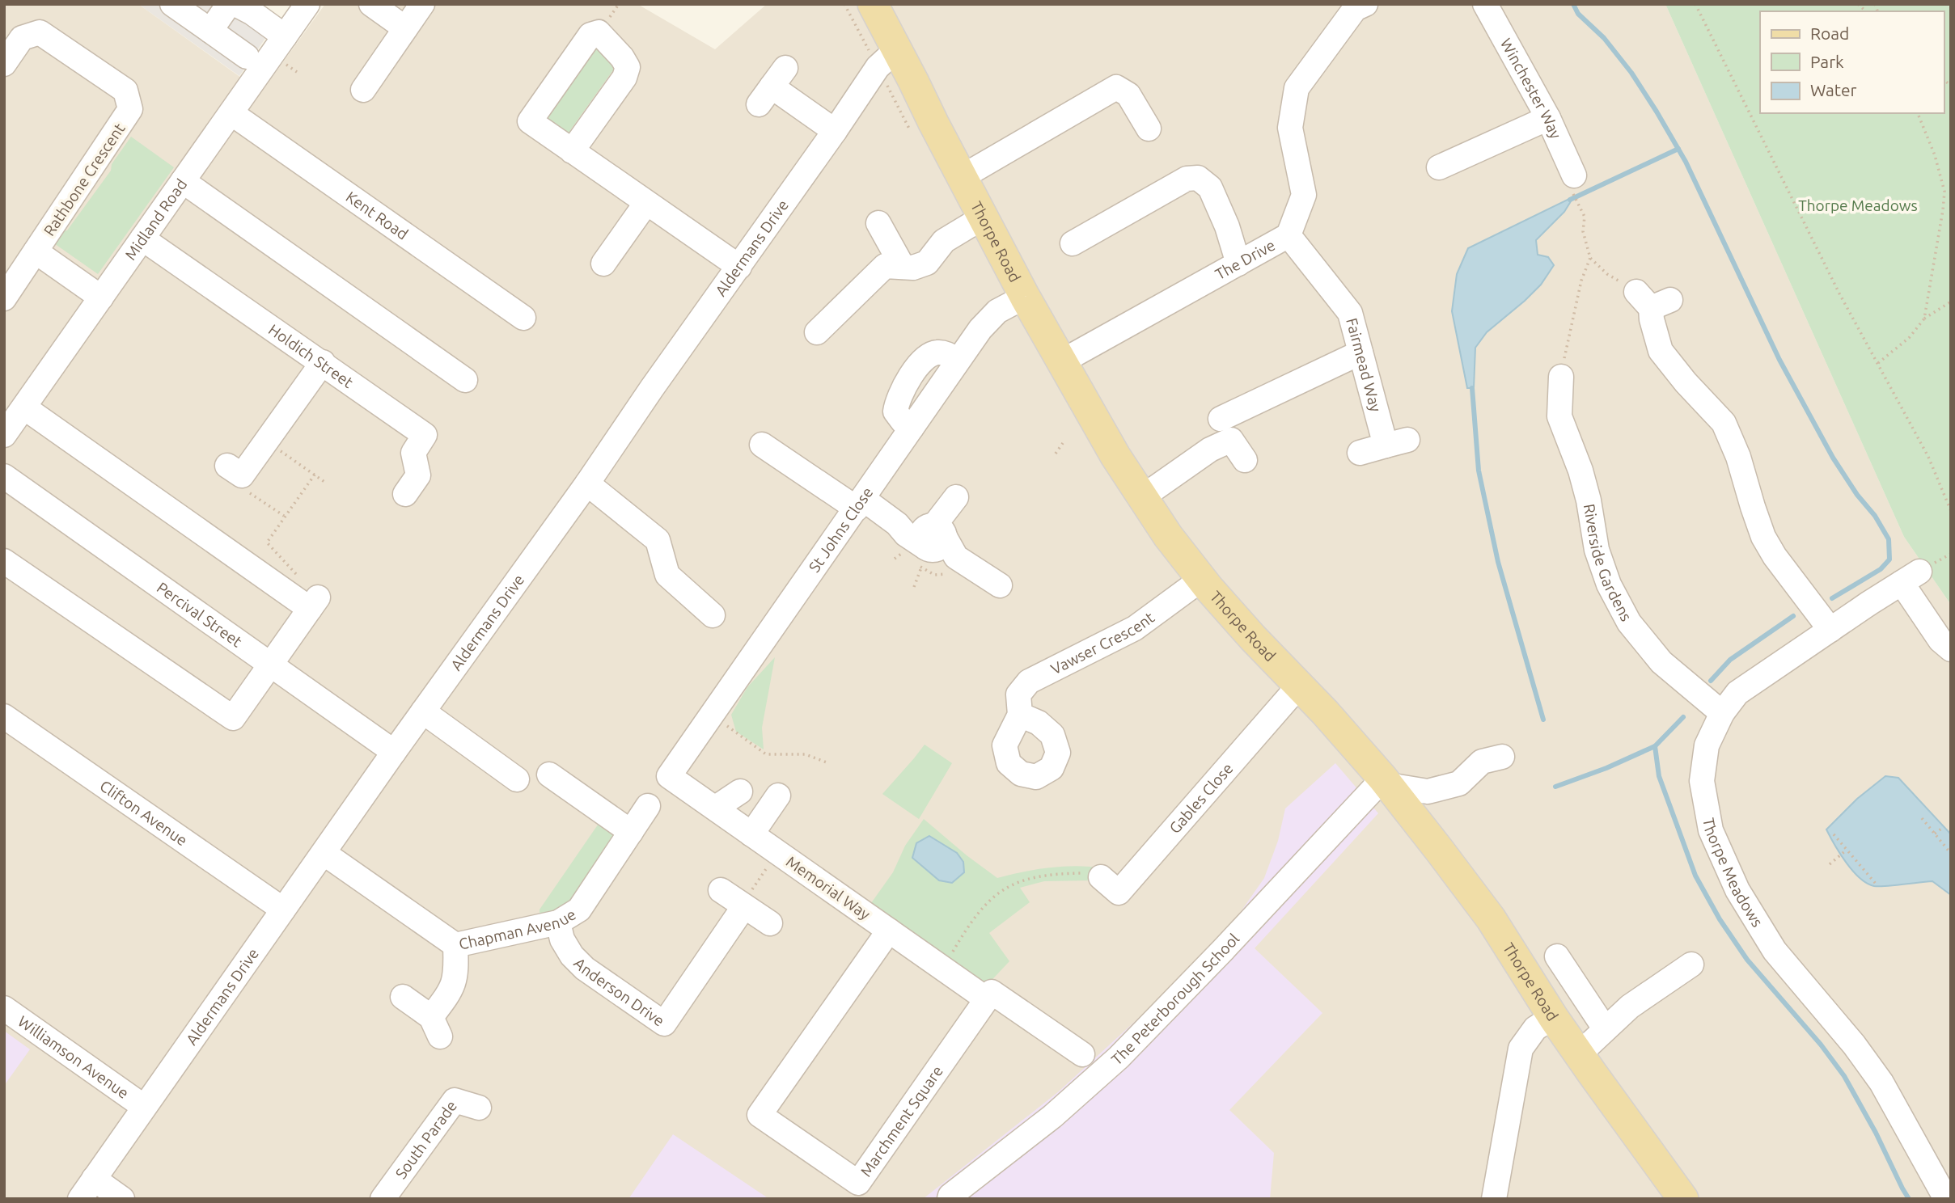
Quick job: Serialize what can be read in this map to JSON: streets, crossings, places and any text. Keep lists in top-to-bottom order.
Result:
{
  "streets": {
    "main road": ["Thorpe Road"],
    "street": [
      "Winchester Way",
      "Rathbone Crescent",
      "Kent Road",
      "Midland Road",
      "Aldermans Drive",
      "The Drive",
      "Holdich Street",
      "Fairmead Way",
      "St Johns Close",
      "Riverside Gardens",
      "Percival Street",
      "Vawser Crescent",
      "Gables Close",
      "Clifton Avenue",
      "Thorpe Meadows",
      "Memorial Way",
      "Chapman Avenue",
      "Anderson Drive",
      "The Peterborough School",
      "Williamson Avenue",
      "Marchment Square",
      "South Parade"
    ]
  },
  "crossings": [
    ["Rathbone Crescent", "Midland Road"],
    ["Kent Road", "Midland Road"],
    ["Midland Road", "Holdich Street"],
    ["Thorpe Road", "Aldermans Drive"],
    ["Thorpe Road", "The Drive"],
    ["Thorpe Road", "St Johns Close"],
    ["Thorpe Road", "Vawser Crescent"],
    ["Thorpe Road", "Gables Close"],
    ["Thorpe Road", "The Peterborough School"],
    ["Aldermans Drive", "Percival Street"],
    ["Aldermans Drive", "Clifton Avenue"],
    ["Aldermans Drive", "Chapman Avenue"],
    ["Aldermans Drive", "Williamson Avenue"],
    ["The Drive", "Fairmead Way"],
    ["St Johns Close", "Memorial Way"],
    ["Riverside Gardens", "Thorpe Meadows"],
    ["Memorial Way", "Marchment Square"],
    ["Chapman Avenue", "Anderson Drive"]
  ],
  "parks": ["Thorpe Meadows"],
  "legend": ["Road", "Park", "Water"]
}
